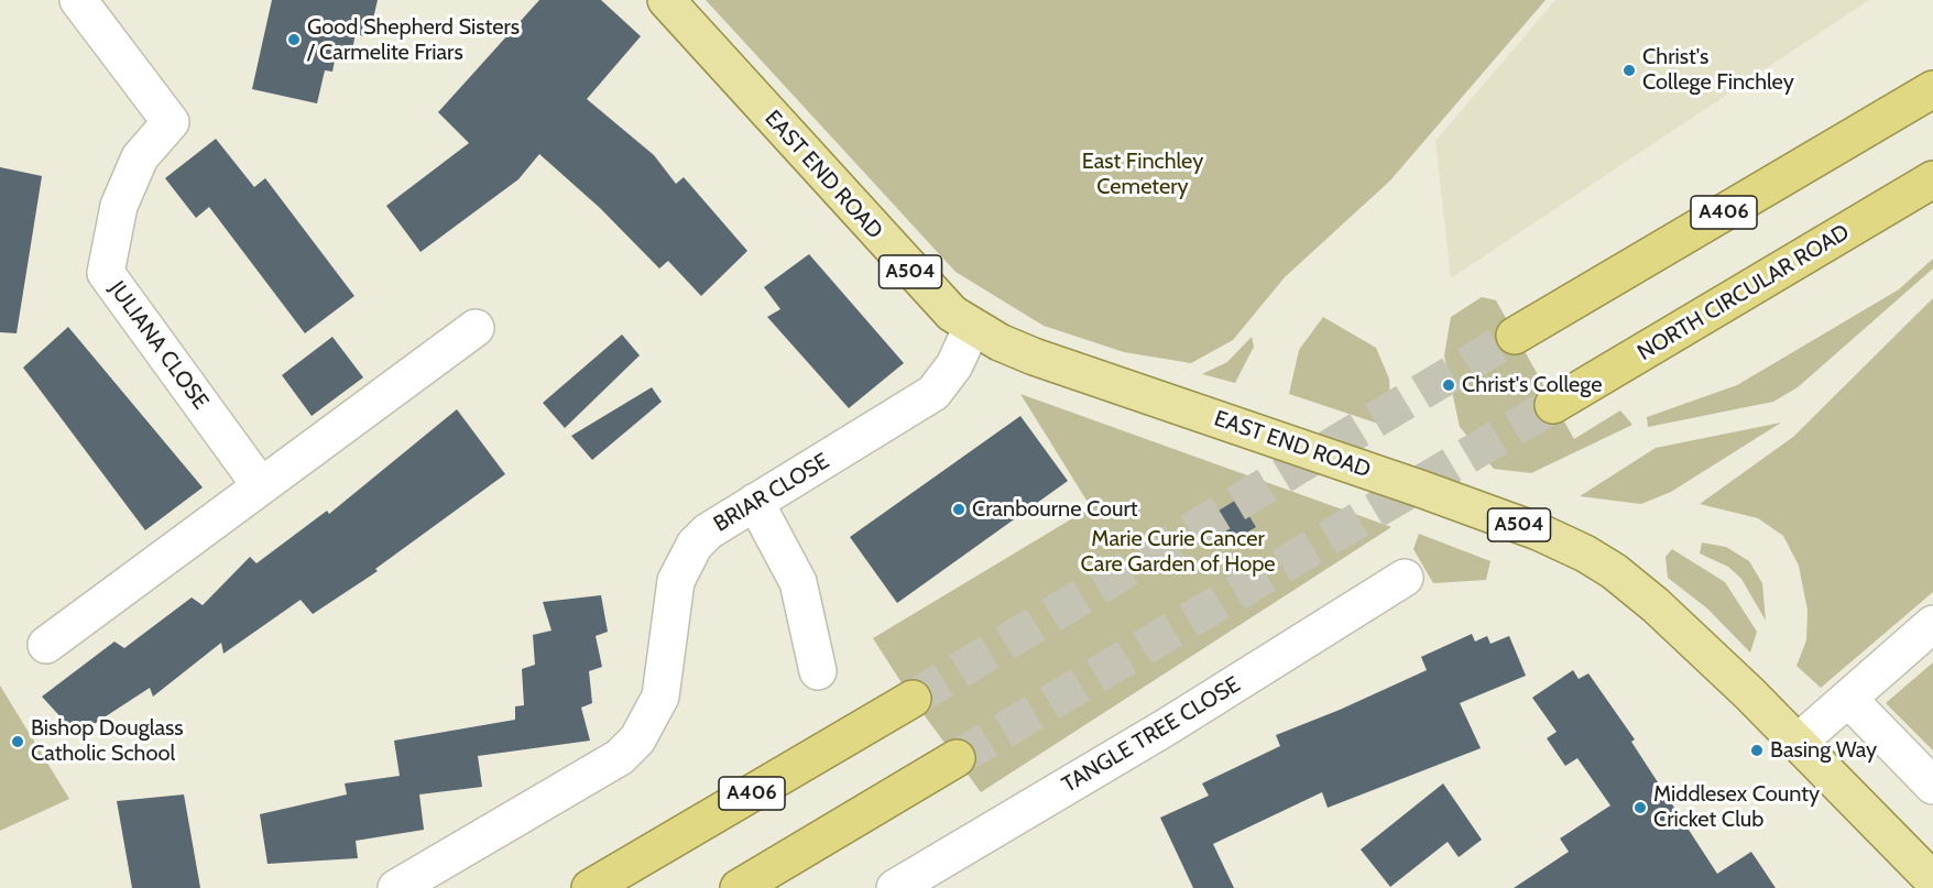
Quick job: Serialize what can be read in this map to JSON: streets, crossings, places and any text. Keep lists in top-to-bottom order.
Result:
{
  "streets": {
    "highway": ["A406", "NORTH CIRCULAR ROAD"],
    "main road": ["EAST END ROAD", "A504"],
    "street": ["JULIANA CLOSE", "BRIAR CLOSE", "TANGLE TREE CLOSE"]
  },
  "crossings": [
    ["EAST END ROAD", "BRIAR CLOSE"]
  ],
  "parks": ["East Finchley Cemetery", "Marie Curie Cancer Care Garden of Hope"],
  "places": [
    "Good Shepherd Sisters / Carmelite Friars",
    "Christ's College Finchley",
    "Christ's College",
    "Cranbourne Court",
    "Bishop Douglass Catholic School",
    "Basing Way",
    "Middlesex County Cricket Club"
  ]
}
